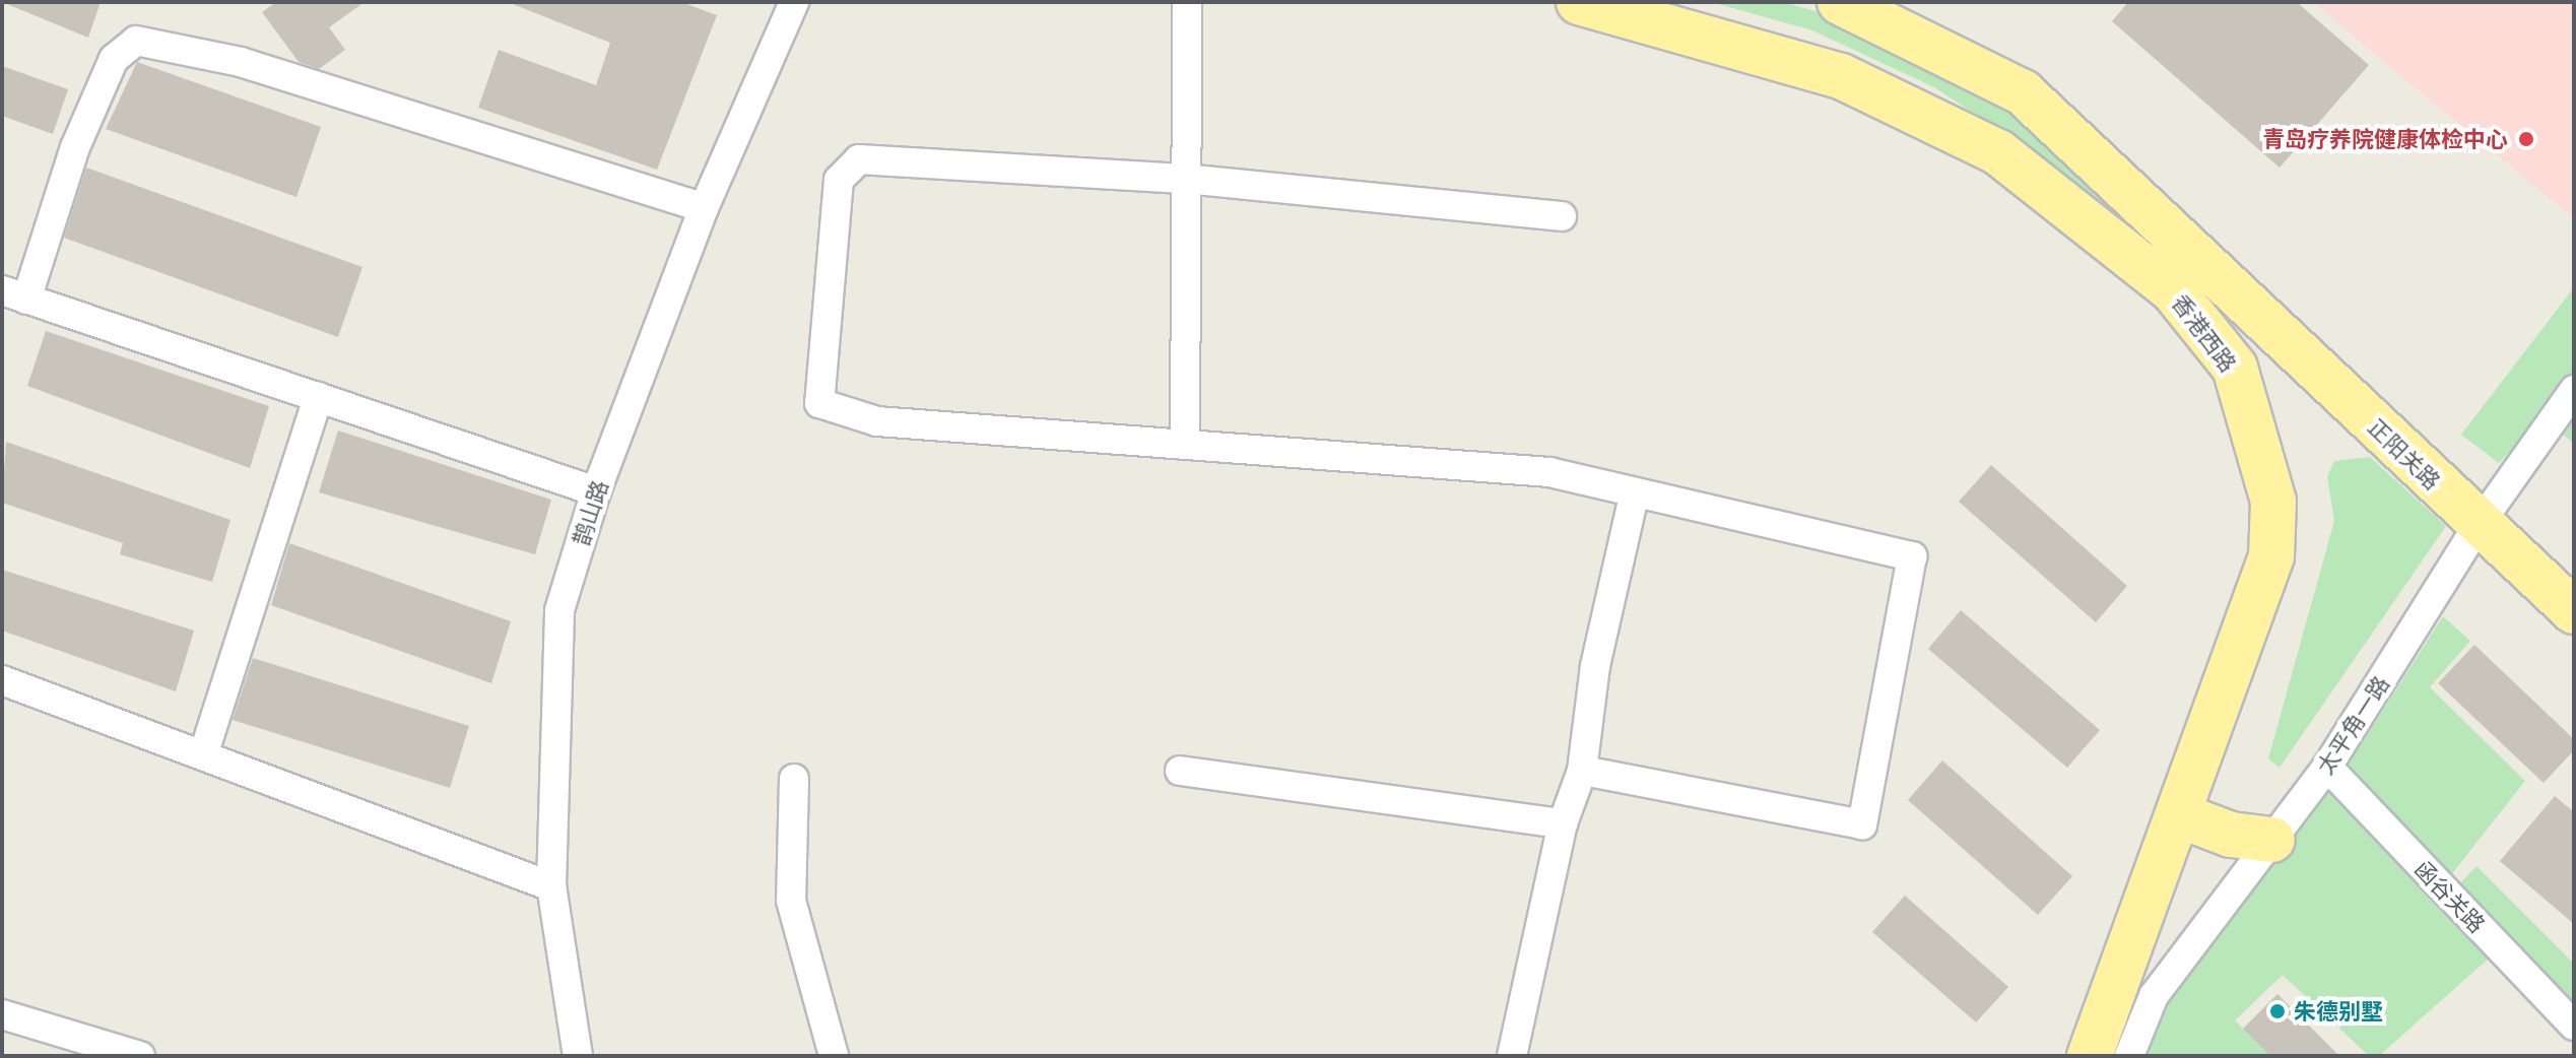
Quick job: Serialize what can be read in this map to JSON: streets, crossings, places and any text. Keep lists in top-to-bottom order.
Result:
{
  "streets": {
    "main road": ["香港西路", "正阳关路"],
    "street": ["鹊山路", "太平角一路", "函谷关路"]
  },
  "crossings": [
    ["香港西路", "正阳关路"],
    ["正阳关路", "太平角一路"],
    ["太平角一路", "函谷关路"]
  ],
  "places": ["青岛疗养院健康体检中心", "朱德别墅"]
}
